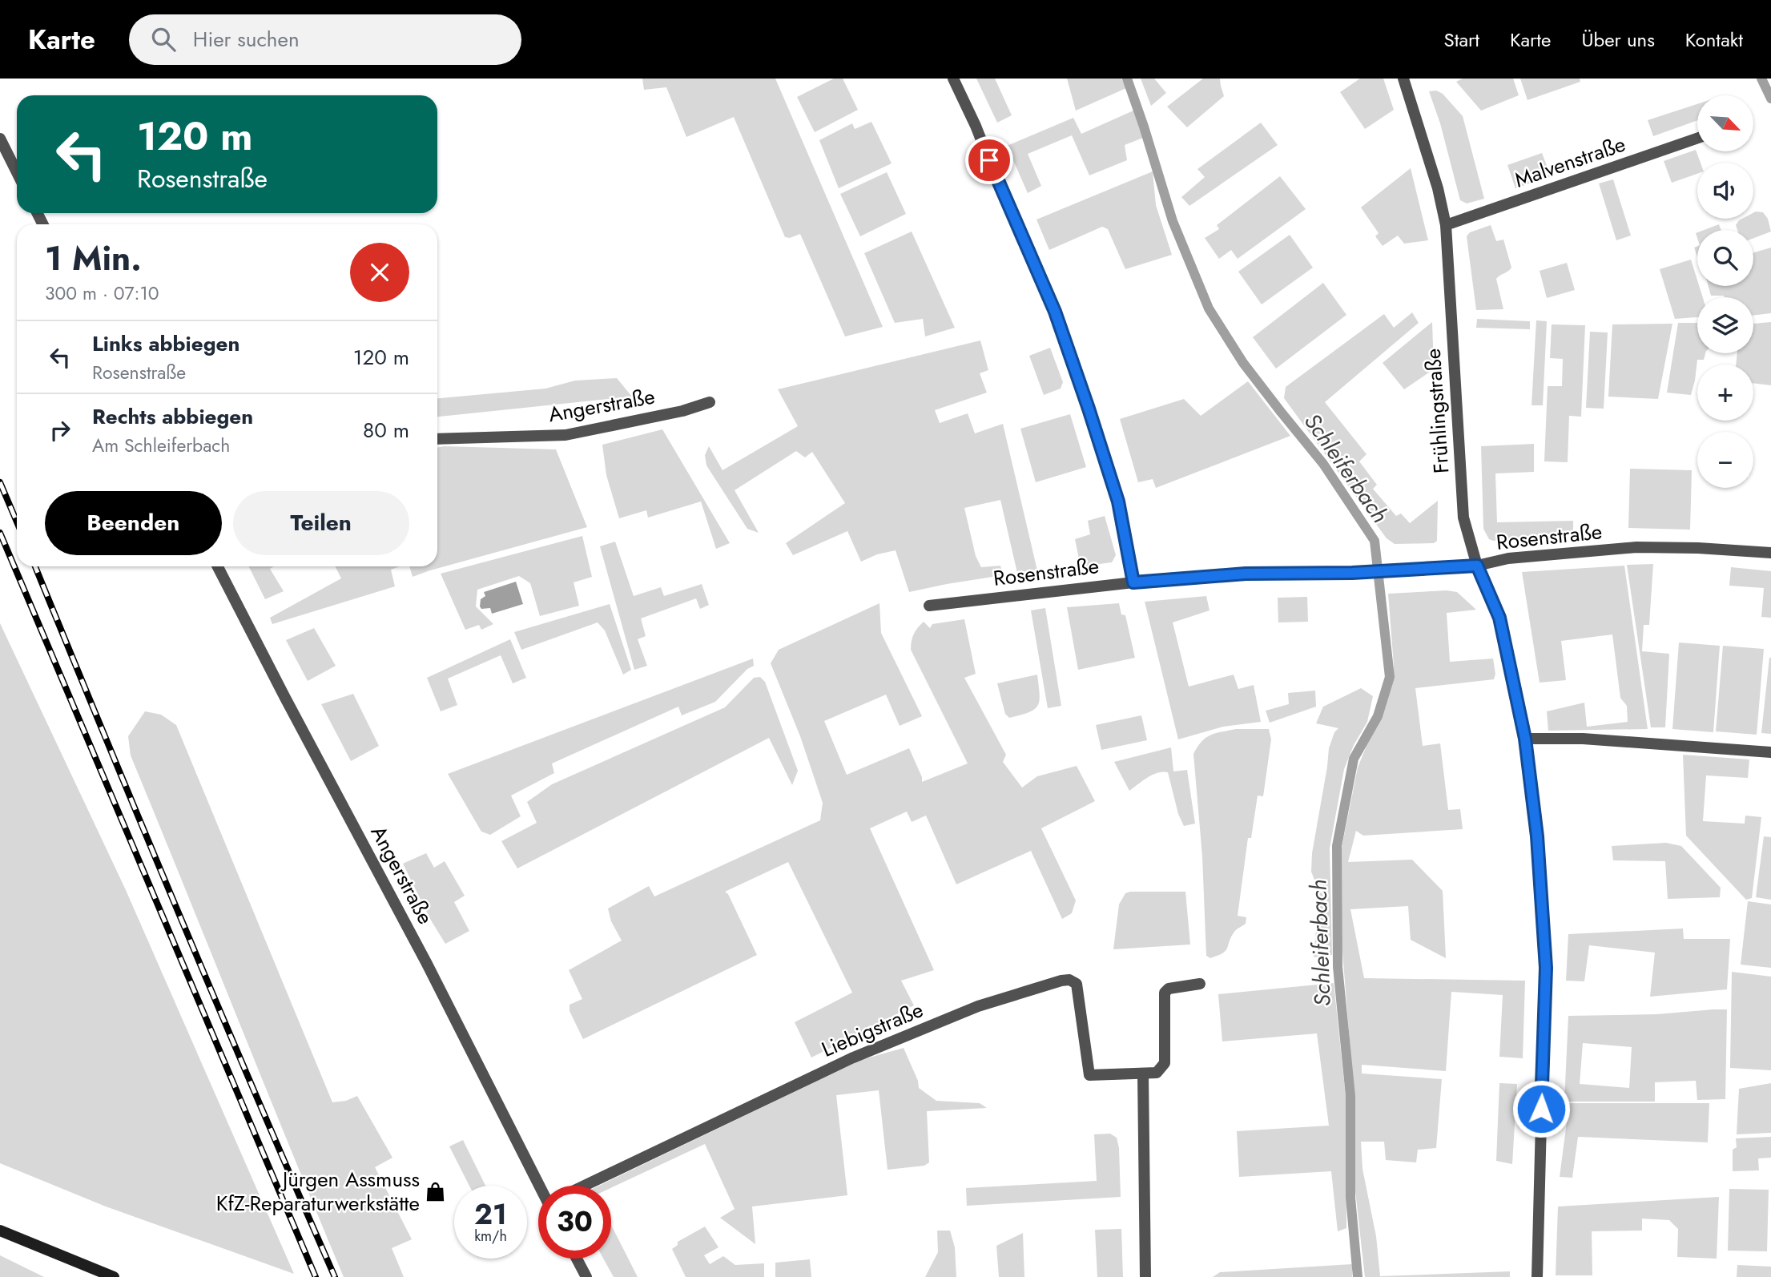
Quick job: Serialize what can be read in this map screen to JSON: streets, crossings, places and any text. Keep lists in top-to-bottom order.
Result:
{
  "streets": {
    "street": [
      "Malvenstraße",
      "Angerstraße",
      "Frühlingstraße",
      "Rosenstraße",
      "Liebigstraße"
    ]
  },
  "crossings": [
    ["Malvenstraße", "Frühlingstraße"],
    ["Frühlingstraße", "Rosenstraße"]
  ],
  "water": ["Schleiferbach"],
  "places": {
    "shop": ["Jürgen Assmuss KfZ-Reparaturwerkstätte"]
  },
  "north": "bottom right",
  "page": {
    "header": "Karte",
    "search": "Hier suchen",
    "nav": [
      "Start",
      "Karte",
      "Über uns",
      "Kontakt"
    ],
    "map_buttons": ["+", "−"],
    "turn": ["120 m", "Rosenstraße"],
    "heading": ["1 Min.", "300 m · 07:10"],
    "list": [
      {
        "name": "Links abbiegen",
        "note": "Rosenstraße",
        "value": "120 m"
      },
      {
        "name": "Rechts abbiegen",
        "note": "Am Schleiferbach",
        "value": "80 m"
      }
    ],
    "buttons": ["Beenden", "Teilen"],
    "speed": "21 km/h",
    "limit": "30"
  }
}
